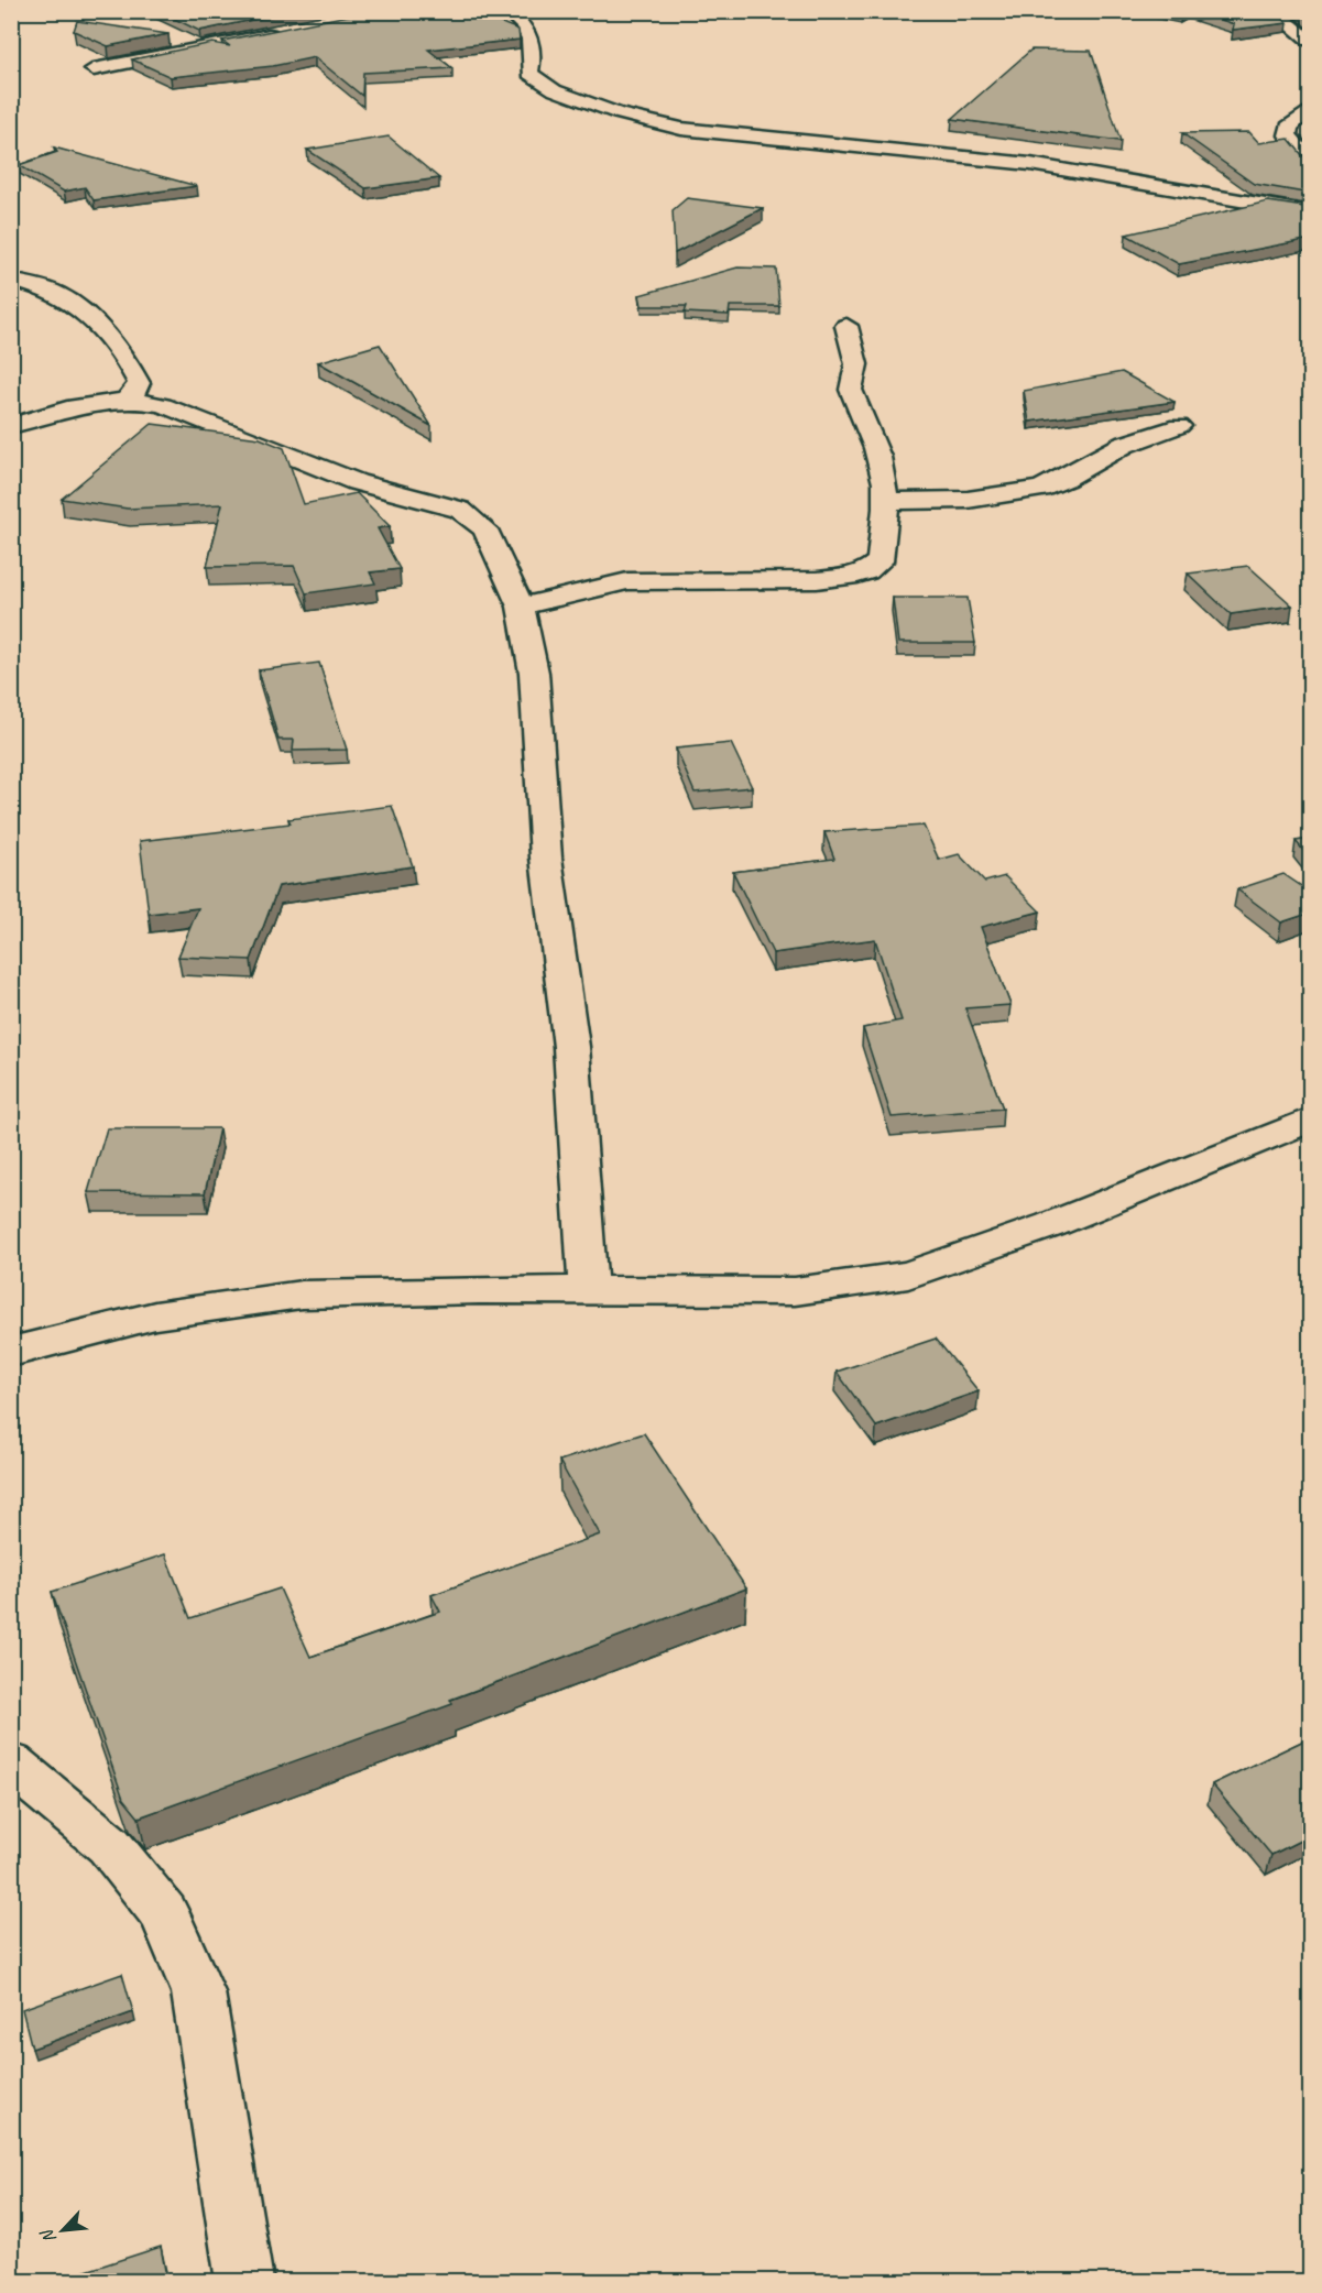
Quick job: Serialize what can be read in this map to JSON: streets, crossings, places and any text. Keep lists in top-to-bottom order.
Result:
{
  "north": "bottom left"
}
